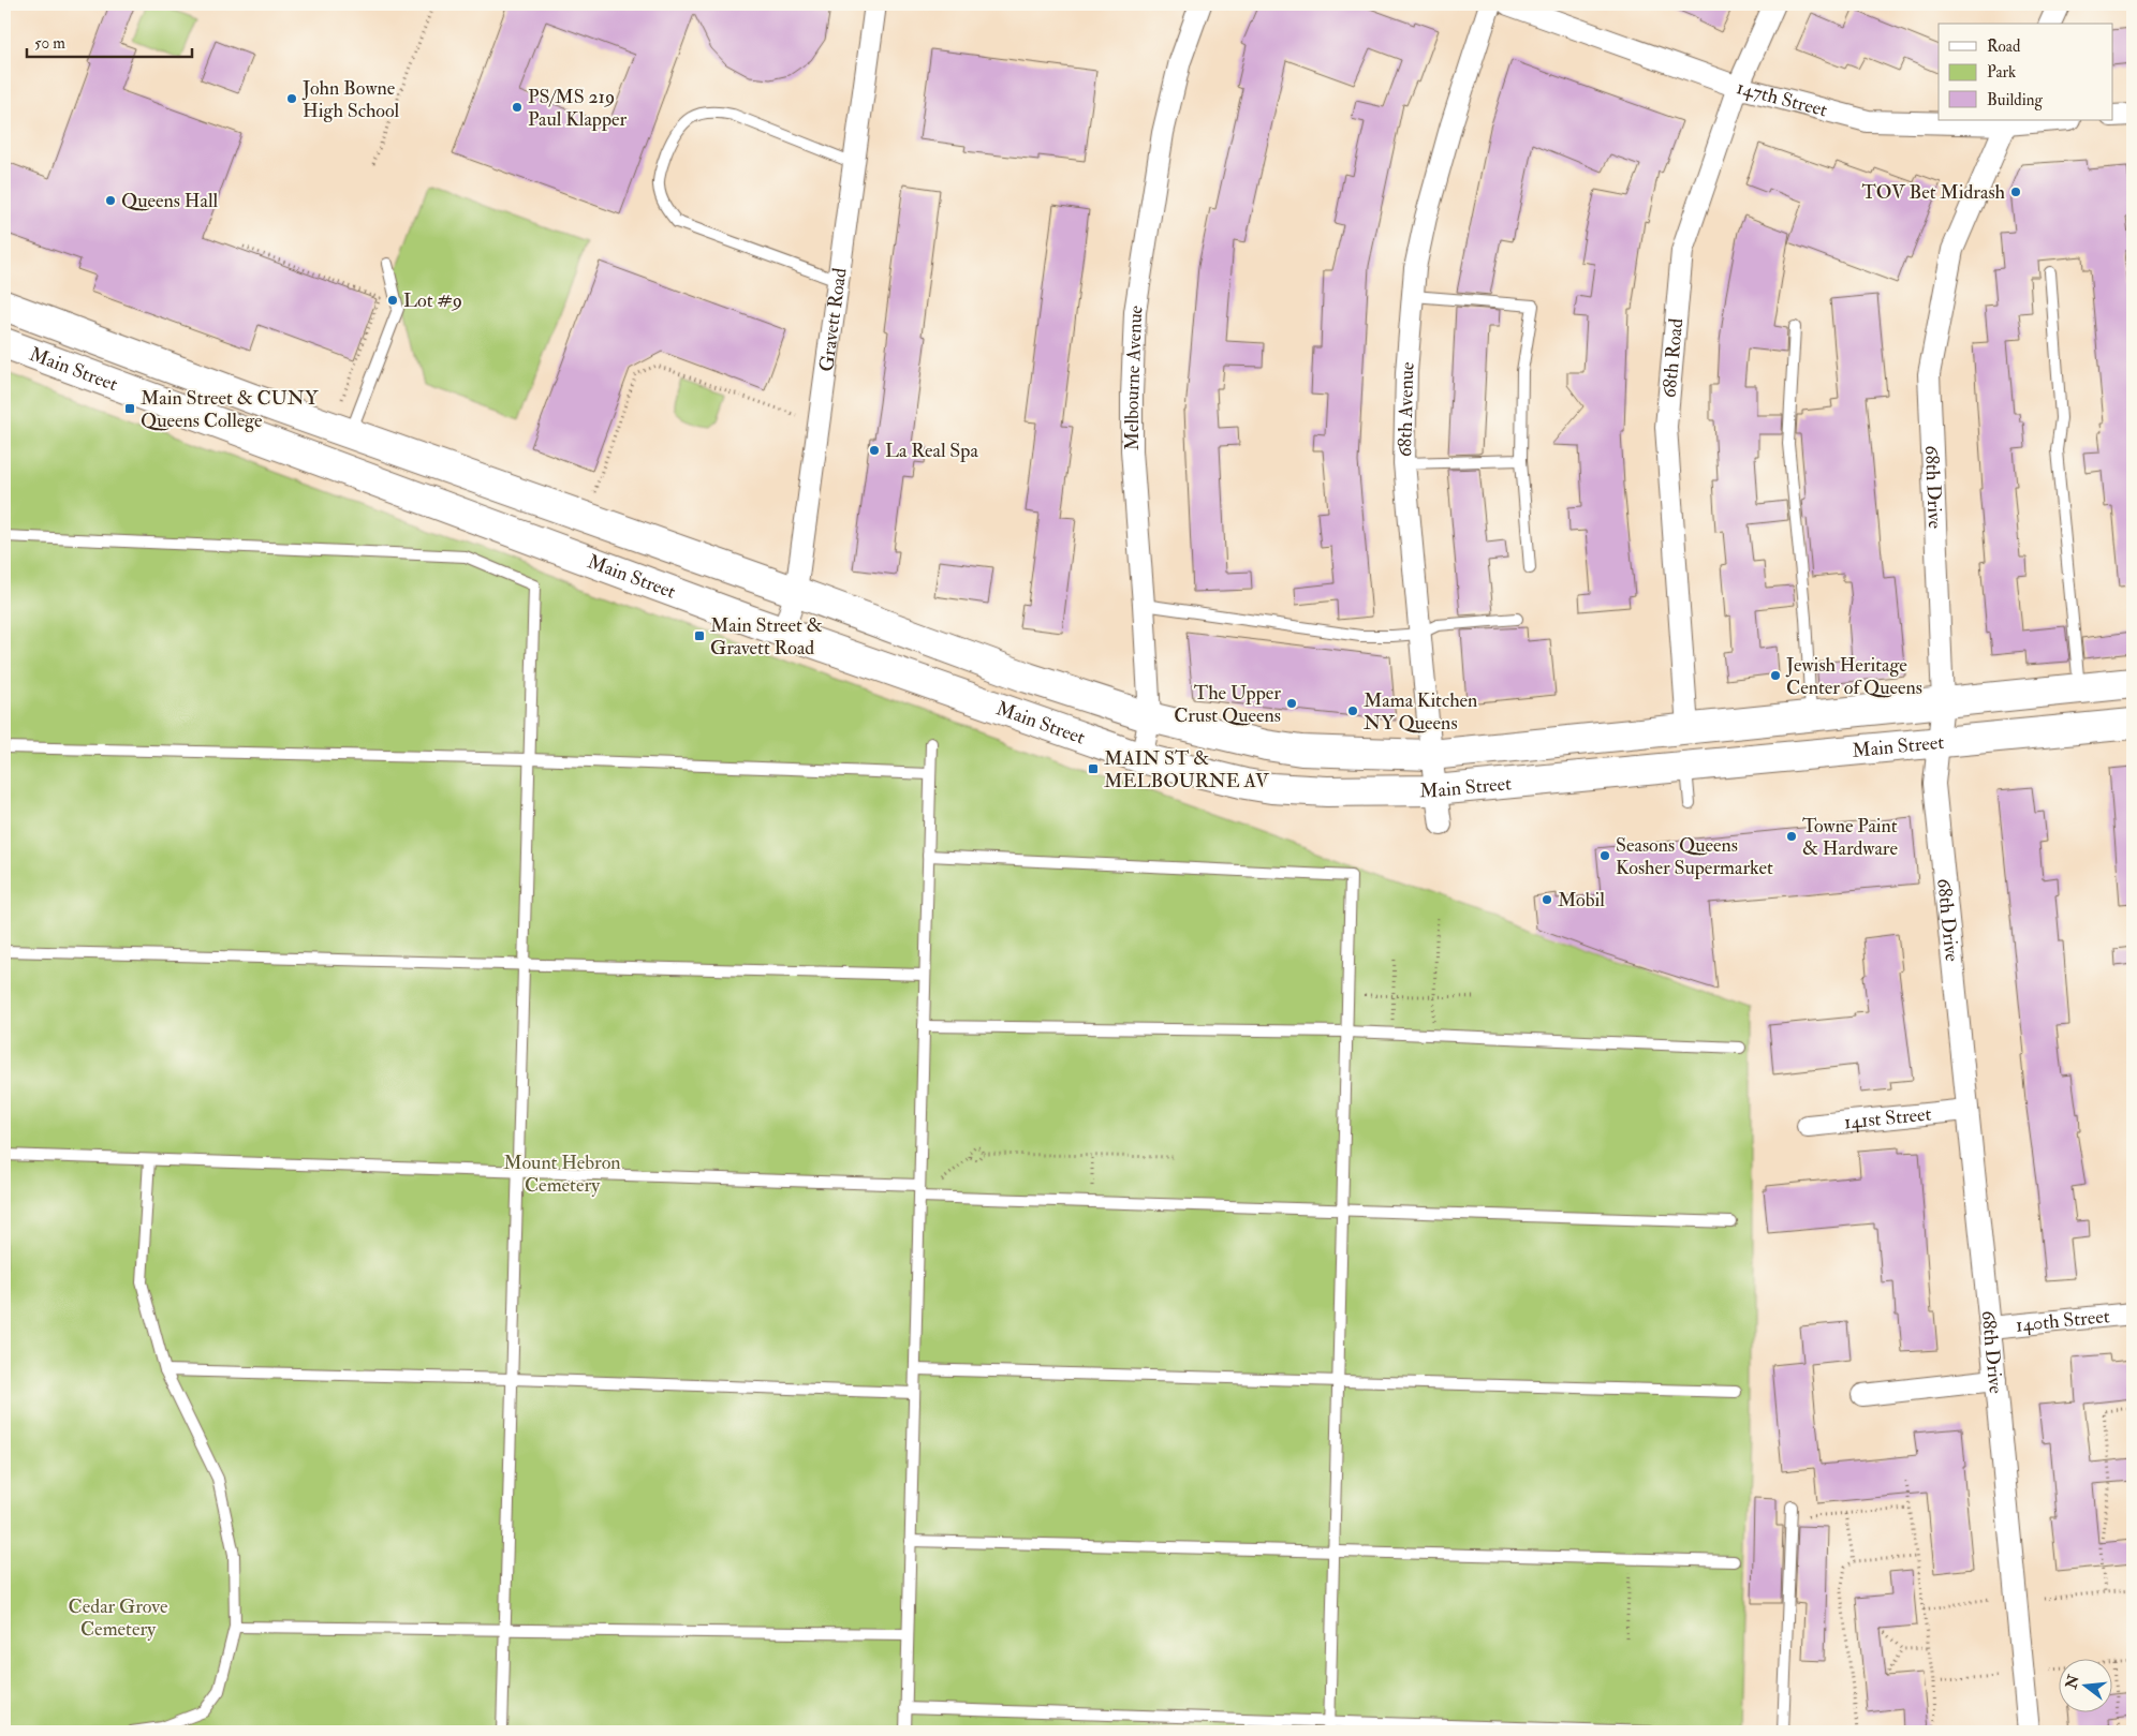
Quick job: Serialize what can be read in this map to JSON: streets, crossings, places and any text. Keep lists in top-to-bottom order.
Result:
{
  "streets": {
    "main road": ["Main Street"],
    "street": [
      "147th Street",
      "Gravett Road",
      "68th Road",
      "Melbourne Avenue",
      "68th Avenue",
      "68th Drive",
      "141st Street",
      "140th Street"
    ]
  },
  "crossings": [
    ["147th Street", "68th Road"],
    ["147th Street", "68th Drive"],
    ["Gravett Road", "Main Street"],
    ["68th Road", "Main Street"],
    ["Main Street", "Melbourne Avenue"],
    ["Main Street", "68th Avenue"],
    ["Main Street", "68th Drive"],
    ["68th Drive", "141st Street"],
    ["68th Drive", "140th Street"]
  ],
  "parks": ["Mount Hebron Cemetery", "Cedar Grove Cemetery"],
  "places": {
    "other": [
      "John Bowne High School",
      "PS/MS 219 Paul Klapper",
      "TOV Bet Midrash",
      "Queens Hall",
      "Lot #9",
      "La Real Spa",
      "Jewish Heritage Center of Queens",
      "The Upper Crust Queens",
      "Mama Kitchen NY Queens",
      "Towne Paint & Hardware",
      "Seasons Queens Kosher Supermarket",
      "Mobil"
    ],
    "transit": ["Main Street & CUNY Queens College", "Main Street & Gravett Road", "MAIN ST & MELBOURNE AV"]
  },
  "legend": ["Road", "Park", "Building"],
  "scale_bar": "50 m",
  "north": "left"
}
